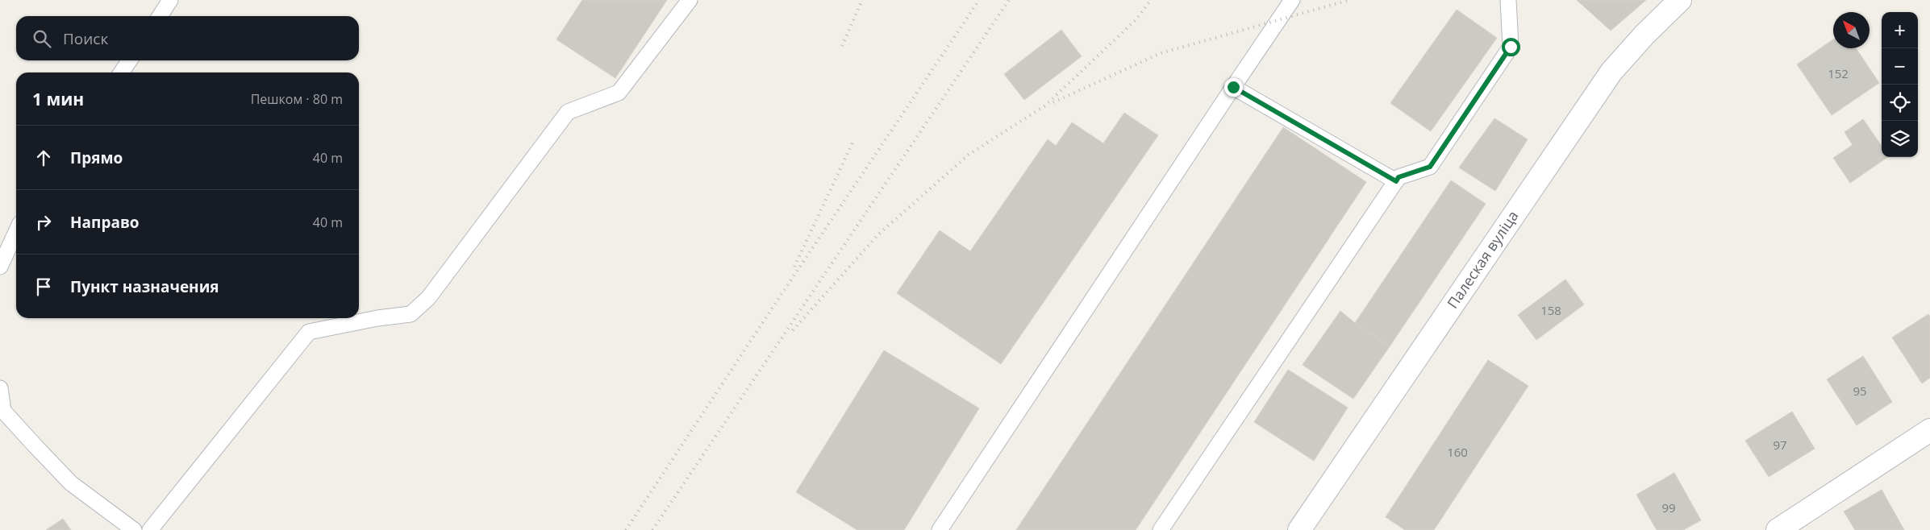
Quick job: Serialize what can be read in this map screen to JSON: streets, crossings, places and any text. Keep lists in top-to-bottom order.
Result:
{
  "streets": {
    "main road": ["Палеская вуліца"]
  },
  "house_numbers": [
    "152",
    "158",
    "95",
    "97",
    "160",
    "99"
  ],
  "north": "top left",
  "page": {
    "map_buttons": ["+", "−"],
    "search": "Поиск",
    "heading": ["1 мин", "Пешком · 80 m"],
    "list": [
      ["Прямо", "40 m"],
      ["Направо", "40 m"],
      "Пункт назначения"
    ]
  }
}
